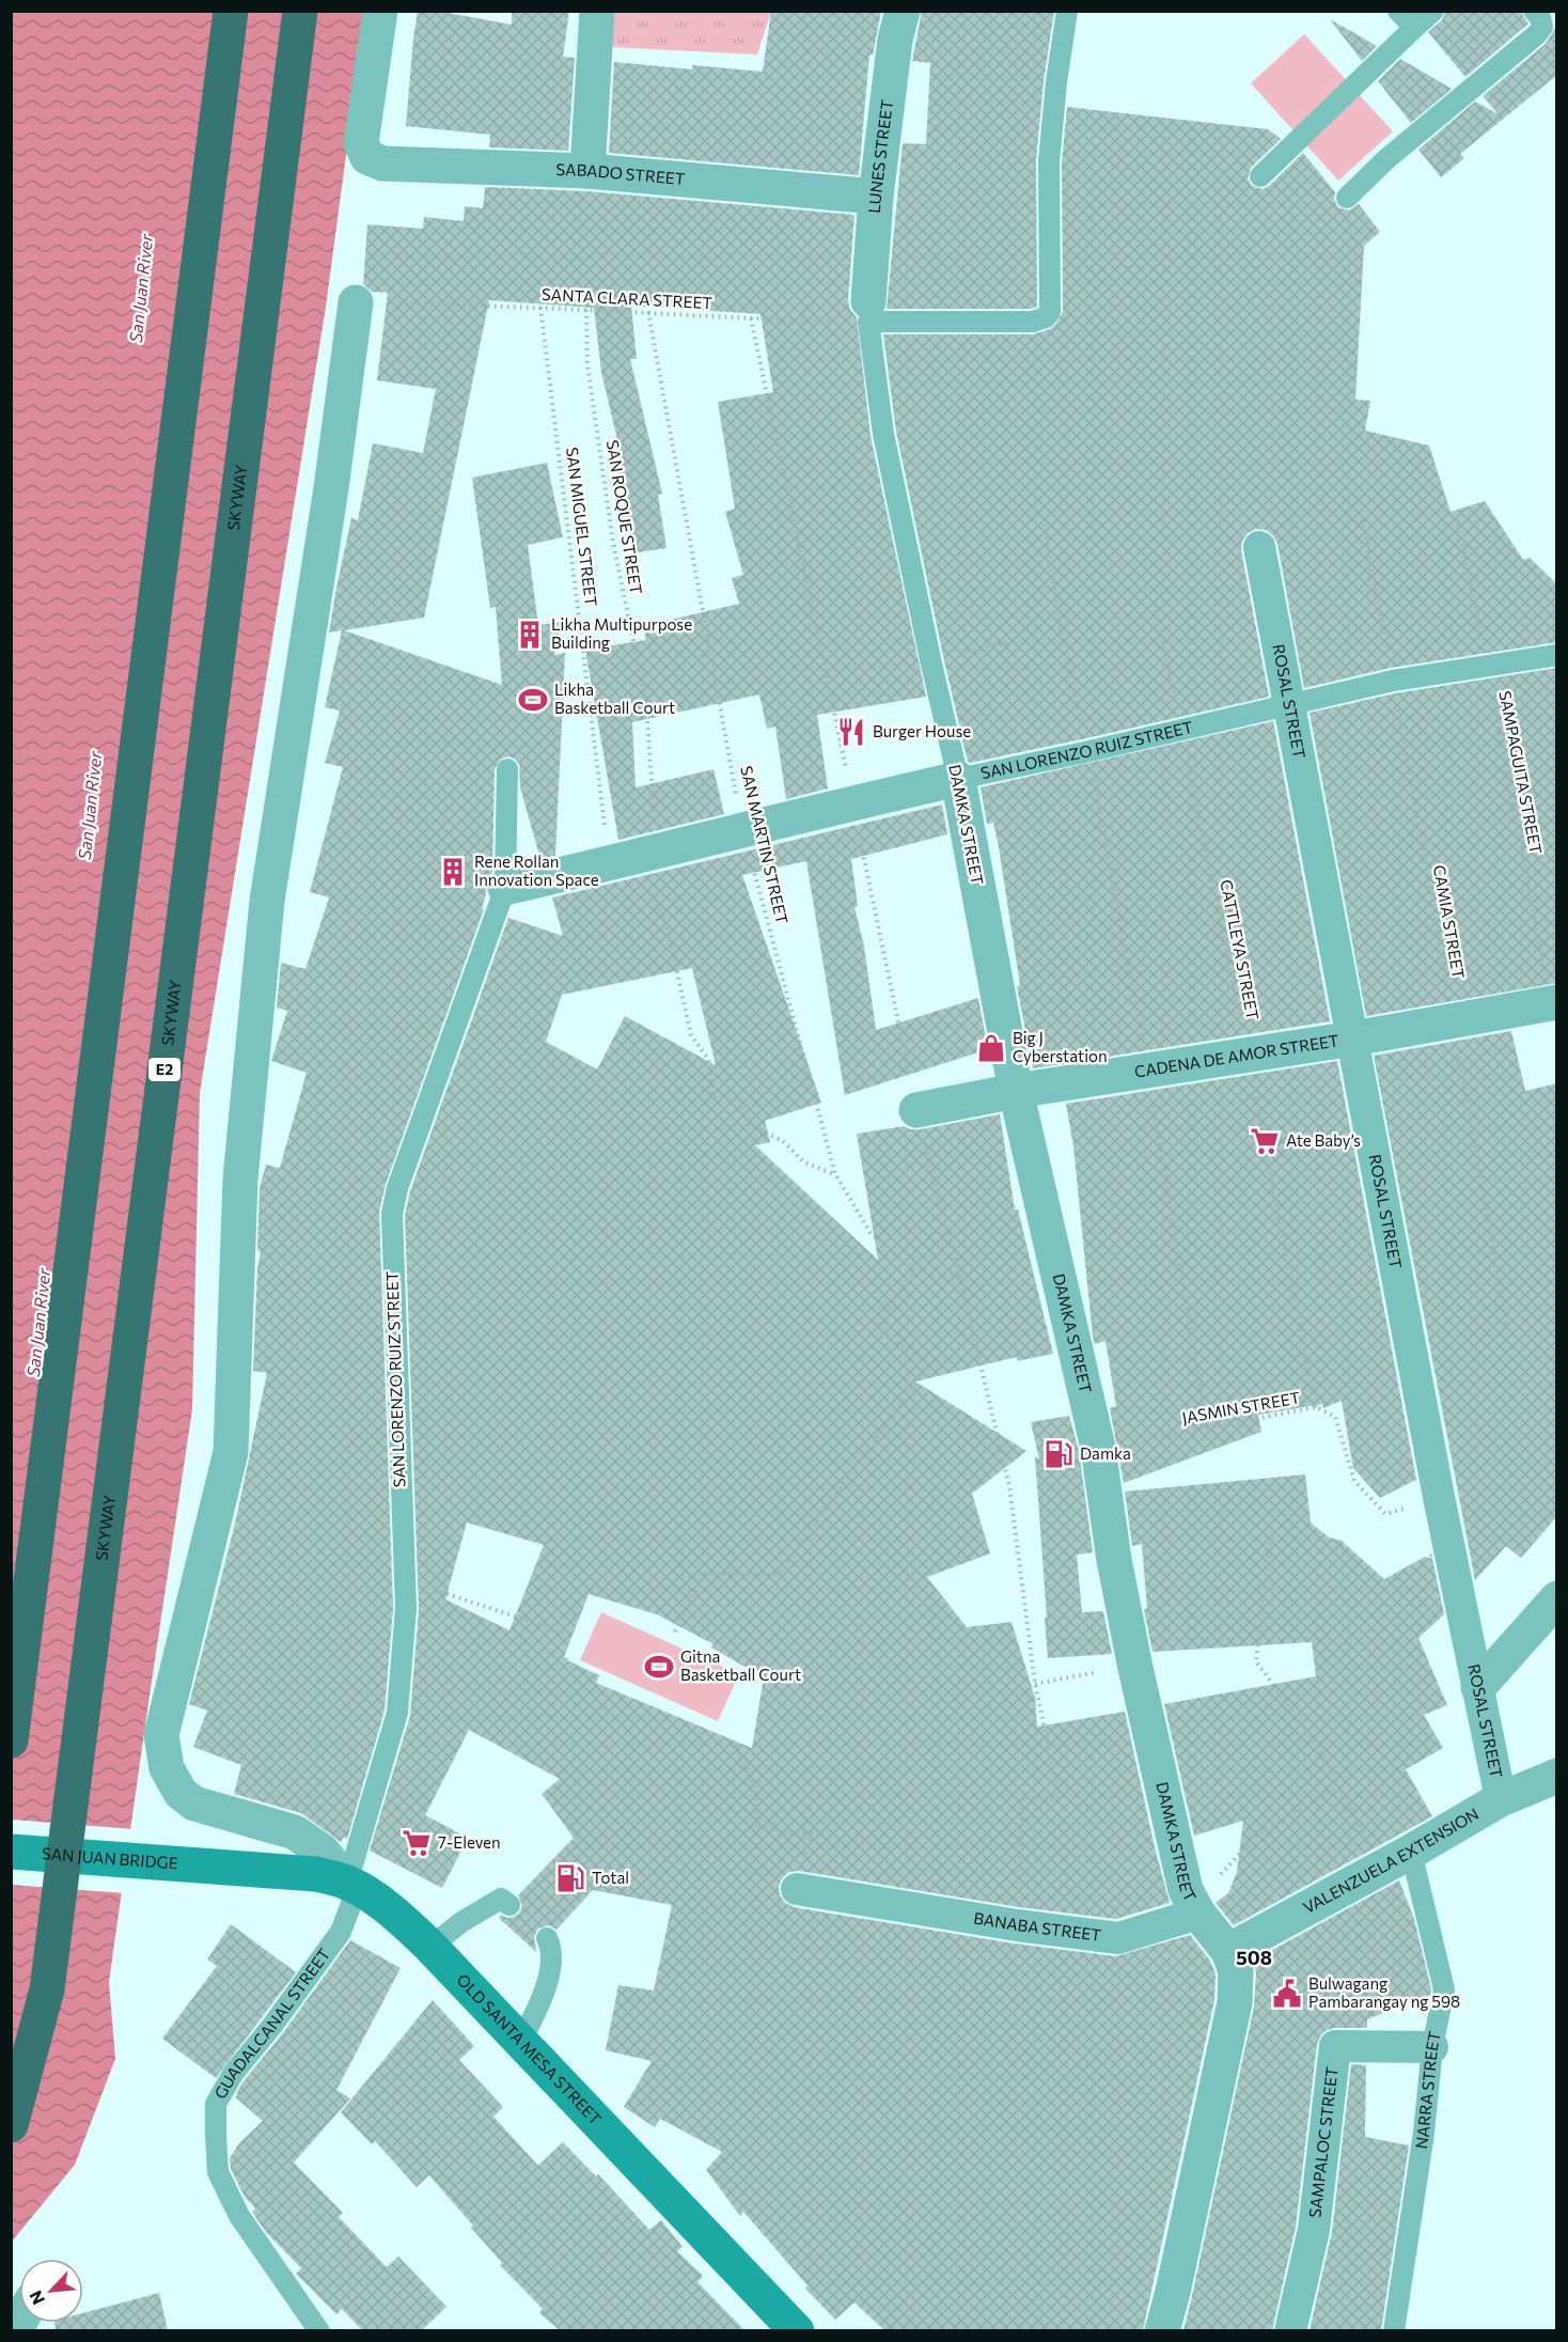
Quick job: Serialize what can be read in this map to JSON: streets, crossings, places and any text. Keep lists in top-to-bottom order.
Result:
{
  "streets": {
    "highway": ["SKYWAY", "E2"],
    "main road": ["SAN JUAN BRIDGE", "OLD SANTA MESA STREET"],
    "street": [
      "LUNES STREET",
      "SABADO STREET",
      "ROSAL STREET",
      "SAN LORENZO RUIZ STREET",
      "DAMKA STREET",
      "CADENA DE AMOR STREET",
      "VALENZUELA EXTENSION",
      "BANABA STREET",
      "SAMPALOC STREET"
    ],
    "lane": ["GUADALCANAL STREET", "NARRA STREET"],
    "path": [
      "SANTA CLARA STREET",
      "SAN ROQUE STREET",
      "SAN MIGUEL STREET",
      "SAMPAGUITA STREET",
      "SAN MARTIN STREET",
      "CAMIA STREET",
      "CATTLEYA STREET",
      "JASMIN STREET"
    ]
  },
  "crossings": [
    ["LUNES STREET", "SABADO STREET"],
    ["LUNES STREET", "SANTA CLARA STREET"],
    ["LUNES STREET", "DAMKA STREET"],
    ["SANTA CLARA STREET", "SAN ROQUE STREET"],
    ["SANTA CLARA STREET", "SAN MIGUEL STREET"],
    ["SANTA CLARA STREET", "DAMKA STREET"],
    ["SANTA CLARA STREET", "SAN MARTIN STREET"],
    ["SAN ROQUE STREET", "SAN LORENZO RUIZ STREET"],
    ["SAN ROQUE STREET", "SAN MARTIN STREET"],
    ["SAN MIGUEL STREET", "SAN LORENZO RUIZ STREET"],
    ["ROSAL STREET", "SAN LORENZO RUIZ STREET"],
    ["ROSAL STREET", "CADENA DE AMOR STREET"],
    ["ROSAL STREET", "JASMIN STREET"],
    ["ROSAL STREET", "VALENZUELA EXTENSION"],
    ["SAN LORENZO RUIZ STREET", "SAMPAGUITA STREET"],
    ["SAN LORENZO RUIZ STREET", "DAMKA STREET"],
    ["SAN LORENZO RUIZ STREET", "SAN MARTIN STREET"],
    ["SAN LORENZO RUIZ STREET", "CAMIA STREET"],
    ["SAN LORENZO RUIZ STREET", "CATTLEYA STREET"],
    ["SAN LORENZO RUIZ STREET", "GUADALCANAL STREET"],
    ["SAN LORENZO RUIZ STREET", "OLD SANTA MESA STREET"],
    ["SAMPAGUITA STREET", "CADENA DE AMOR STREET"],
    ["DAMKA STREET", "CADENA DE AMOR STREET"],
    ["DAMKA STREET", "JASMIN STREET"],
    ["DAMKA STREET", "VALENZUELA EXTENSION"],
    ["DAMKA STREET", "BANABA STREET"],
    ["CAMIA STREET", "CADENA DE AMOR STREET"],
    ["CATTLEYA STREET", "CADENA DE AMOR STREET"],
    ["CATTLEYA STREET", "JASMIN STREET"],
    ["SAN JUAN BRIDGE", "OLD SANTA MESA STREET"],
    ["VALENZUELA EXTENSION", "NARRA STREET"],
    ["GUADALCANAL STREET", "OLD SANTA MESA STREET"],
    ["NARRA STREET", "SAMPALOC STREET"]
  ],
  "districts": ["508"],
  "water": ["San Juan River"],
  "places": {
    "building": ["Likha Multipurpose Building", "Rene Rollan Innovation Space"],
    "sports": ["Likha Basketball Court", "Gitna Basketball Court"],
    "restaurant": ["Burger House"],
    "shop": ["Big J Cyberstation"],
    "supermarket": ["Ate Baby’s", "7-Eleven"],
    "fuel station": ["Damka", "Total"],
    "public building": ["Bulwagang Pambarangay ng 598"]
  },
  "north": "bottom left"
}
